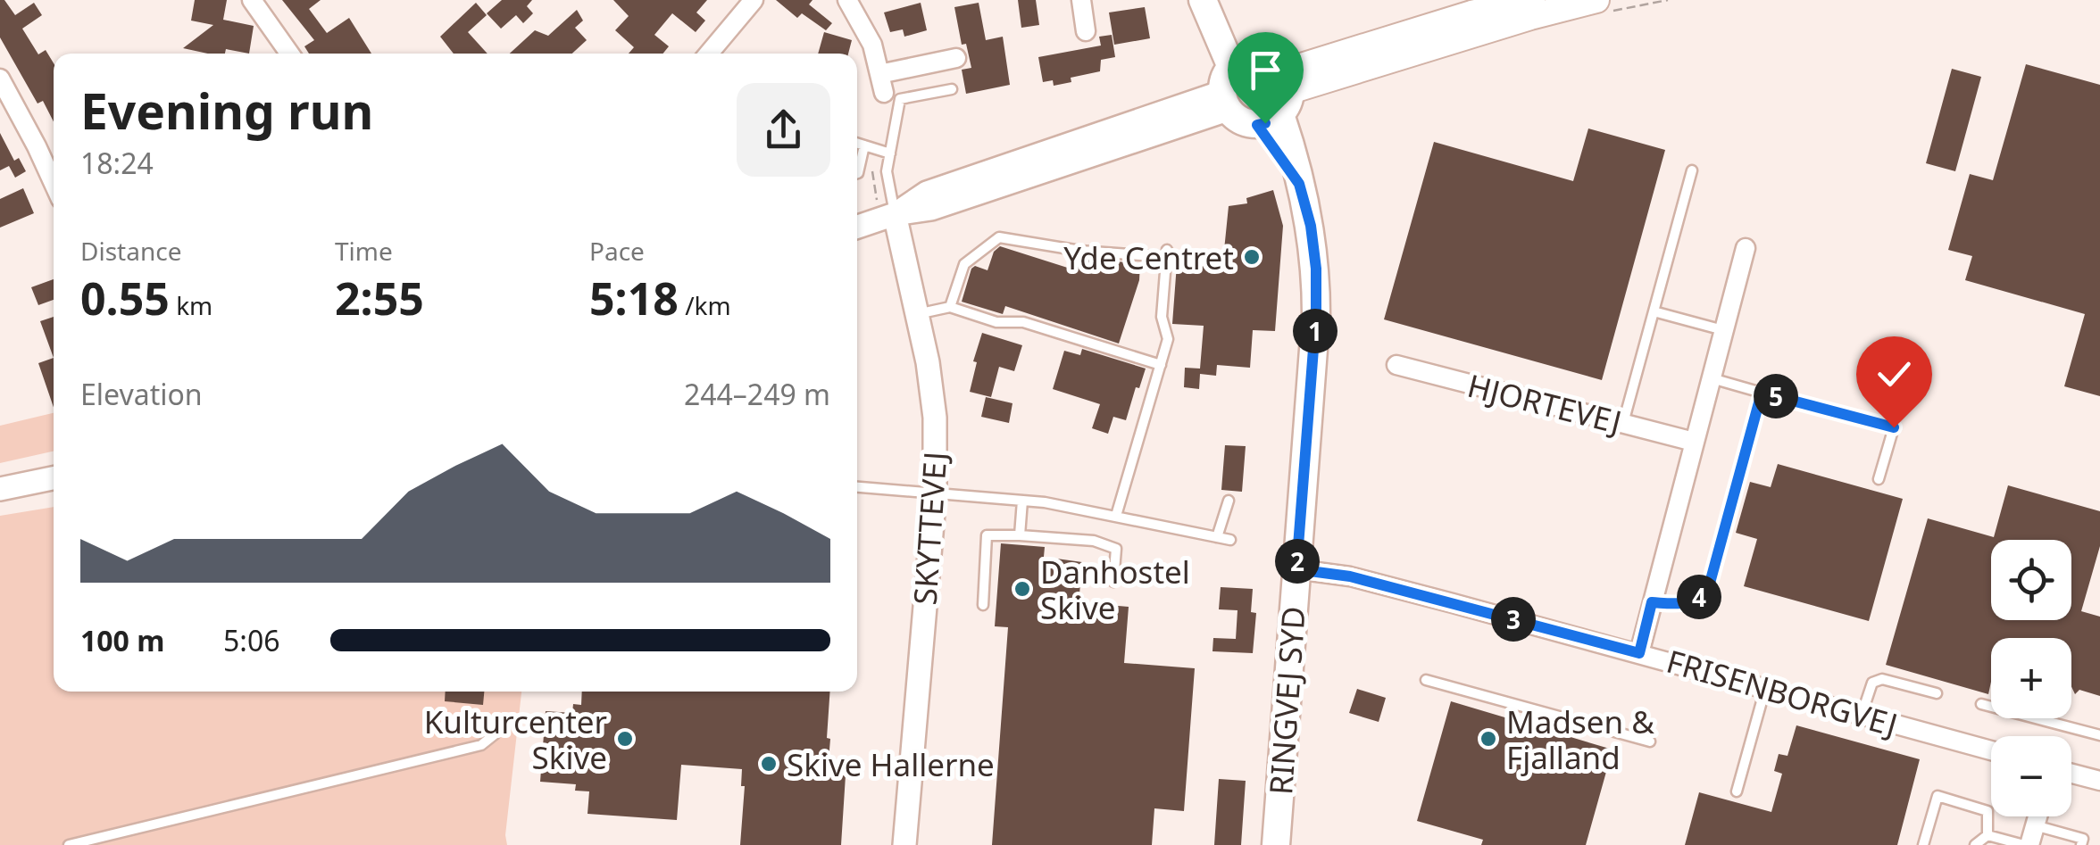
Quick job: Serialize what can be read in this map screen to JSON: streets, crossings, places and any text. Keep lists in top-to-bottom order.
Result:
{
  "streets": {
    "main road": ["RINGVEJ SYD"],
    "street": ["HJORTEVEJ", "SKYTTEVEJ", "FRISENBORGVEJ"]
  },
  "crossings": [
    ["FRISENBORGVEJ", "RINGVEJ SYD"]
  ],
  "places": [
    "Yde Centret",
    "Danhostel Skive",
    "Kulturcenter Skive",
    "Madsen & Fjalland",
    "Skive Hallerne"
  ],
  "page": {
    "heading": ["Evening run", "18:24"],
    "stats": [
      ["Distance", "0.55 km"],
      ["Time", "2:55"],
      ["Pace", "5:18 /km"]
    ],
    "pins": [
      "1",
      "5",
      "2",
      "4",
      "3"
    ],
    "chart": ["Elevation", "244–249 m"],
    "map_buttons": ["+", "−"],
    "list": [
      {
        "name": "100 m",
        "note": "5:06"
      }
    ]
  }
}
